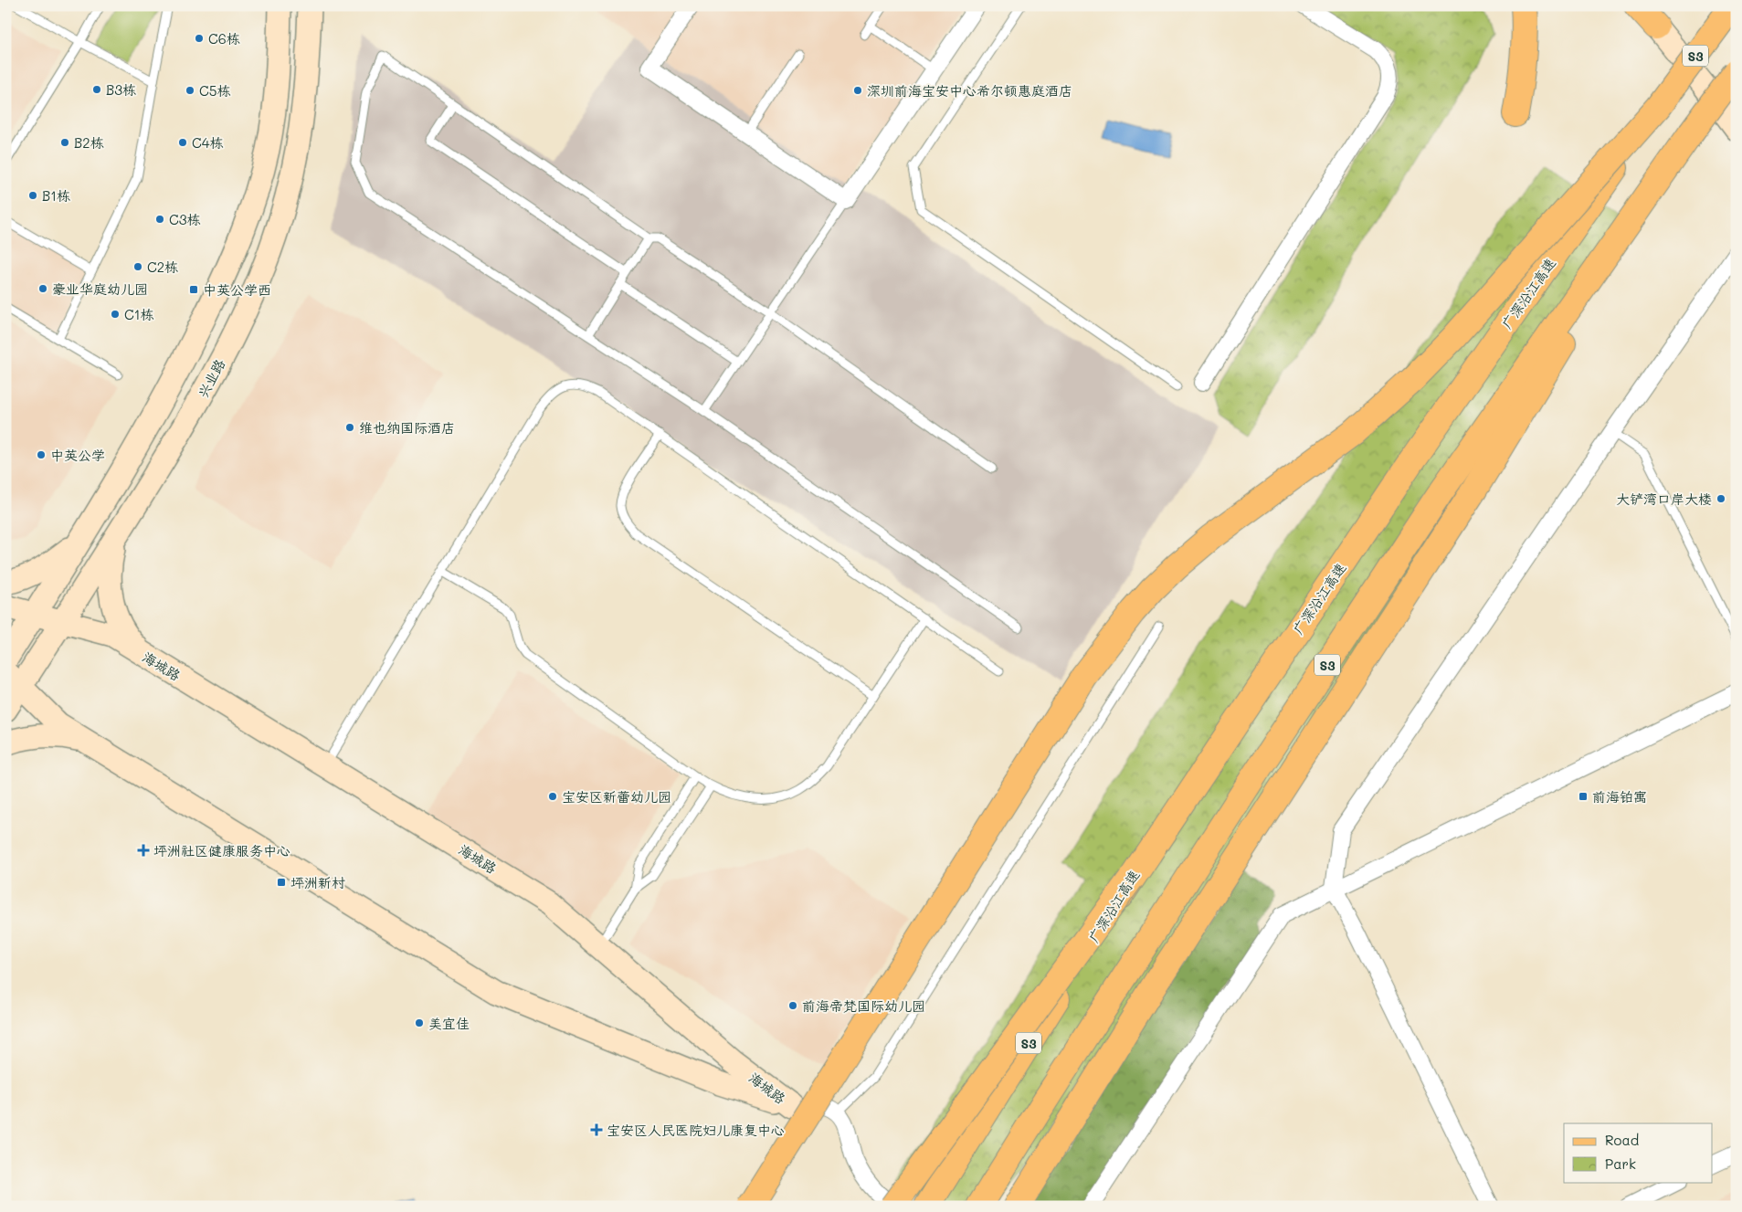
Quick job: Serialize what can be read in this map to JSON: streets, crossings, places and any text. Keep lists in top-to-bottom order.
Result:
{
  "streets": {
    "main road": [
      "S3",
      "广深沿江高速",
      "兴业路",
      "海城路"
    ]
  },
  "crossings": [
    ["兴业路", "海城路"]
  ],
  "places": {
    "other": [
      "C6栋",
      "B3栋",
      "C5栋",
      "深圳前海宝安中心希尔顿惠庭酒店",
      "B2栋",
      "C4栋",
      "B1栋",
      "C3栋",
      "C2栋",
      "豪业华庭幼儿园",
      "C1栋",
      "维也纳国际酒店",
      "中英公学",
      "大铲湾口岸大楼",
      "宝安区新蕾幼儿园",
      "前海帝梵国际幼儿园",
      "美宜佳"
    ],
    "transit": ["中英公学西", "前海铂寓", "坪洲新村"],
    "health": ["坪洲社区健康服务中心", "宝安区人民医院妇儿康复中心"]
  },
  "legend": ["Road", "Park"]
}
